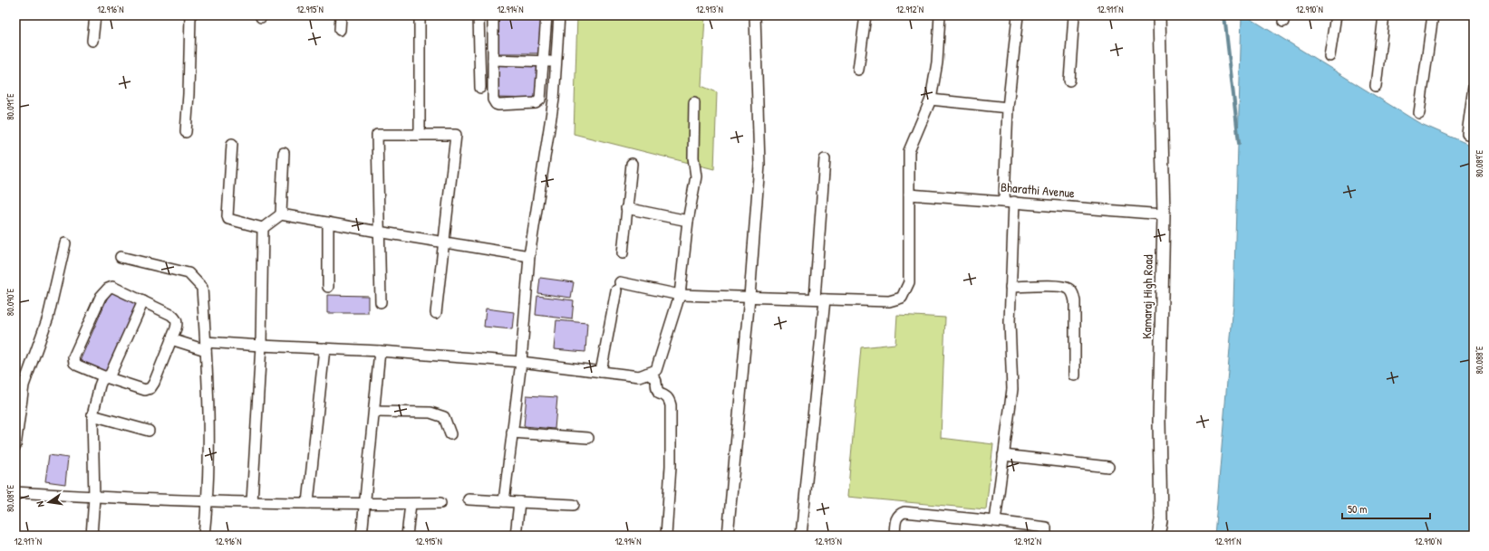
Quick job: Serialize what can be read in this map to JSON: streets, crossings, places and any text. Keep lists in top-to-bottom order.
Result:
{
  "streets": {
    "street": ["Bharathi Avenue", "Kamaraj High Road"]
  },
  "crossings": [
    ["Bharathi Avenue", "Kamaraj High Road"]
  ],
  "scale_bar": "50 m",
  "north": "left",
  "coordinates": [
    "12.916°N",
    "12.915°N",
    "12.914°N",
    "12.913°N",
    "12.912°N",
    "12.911°N",
    "12.910°N",
    "80.091°E",
    "80.089°E",
    "80.090°E",
    "80.088°E",
    "12.917°N"
  ]
}
